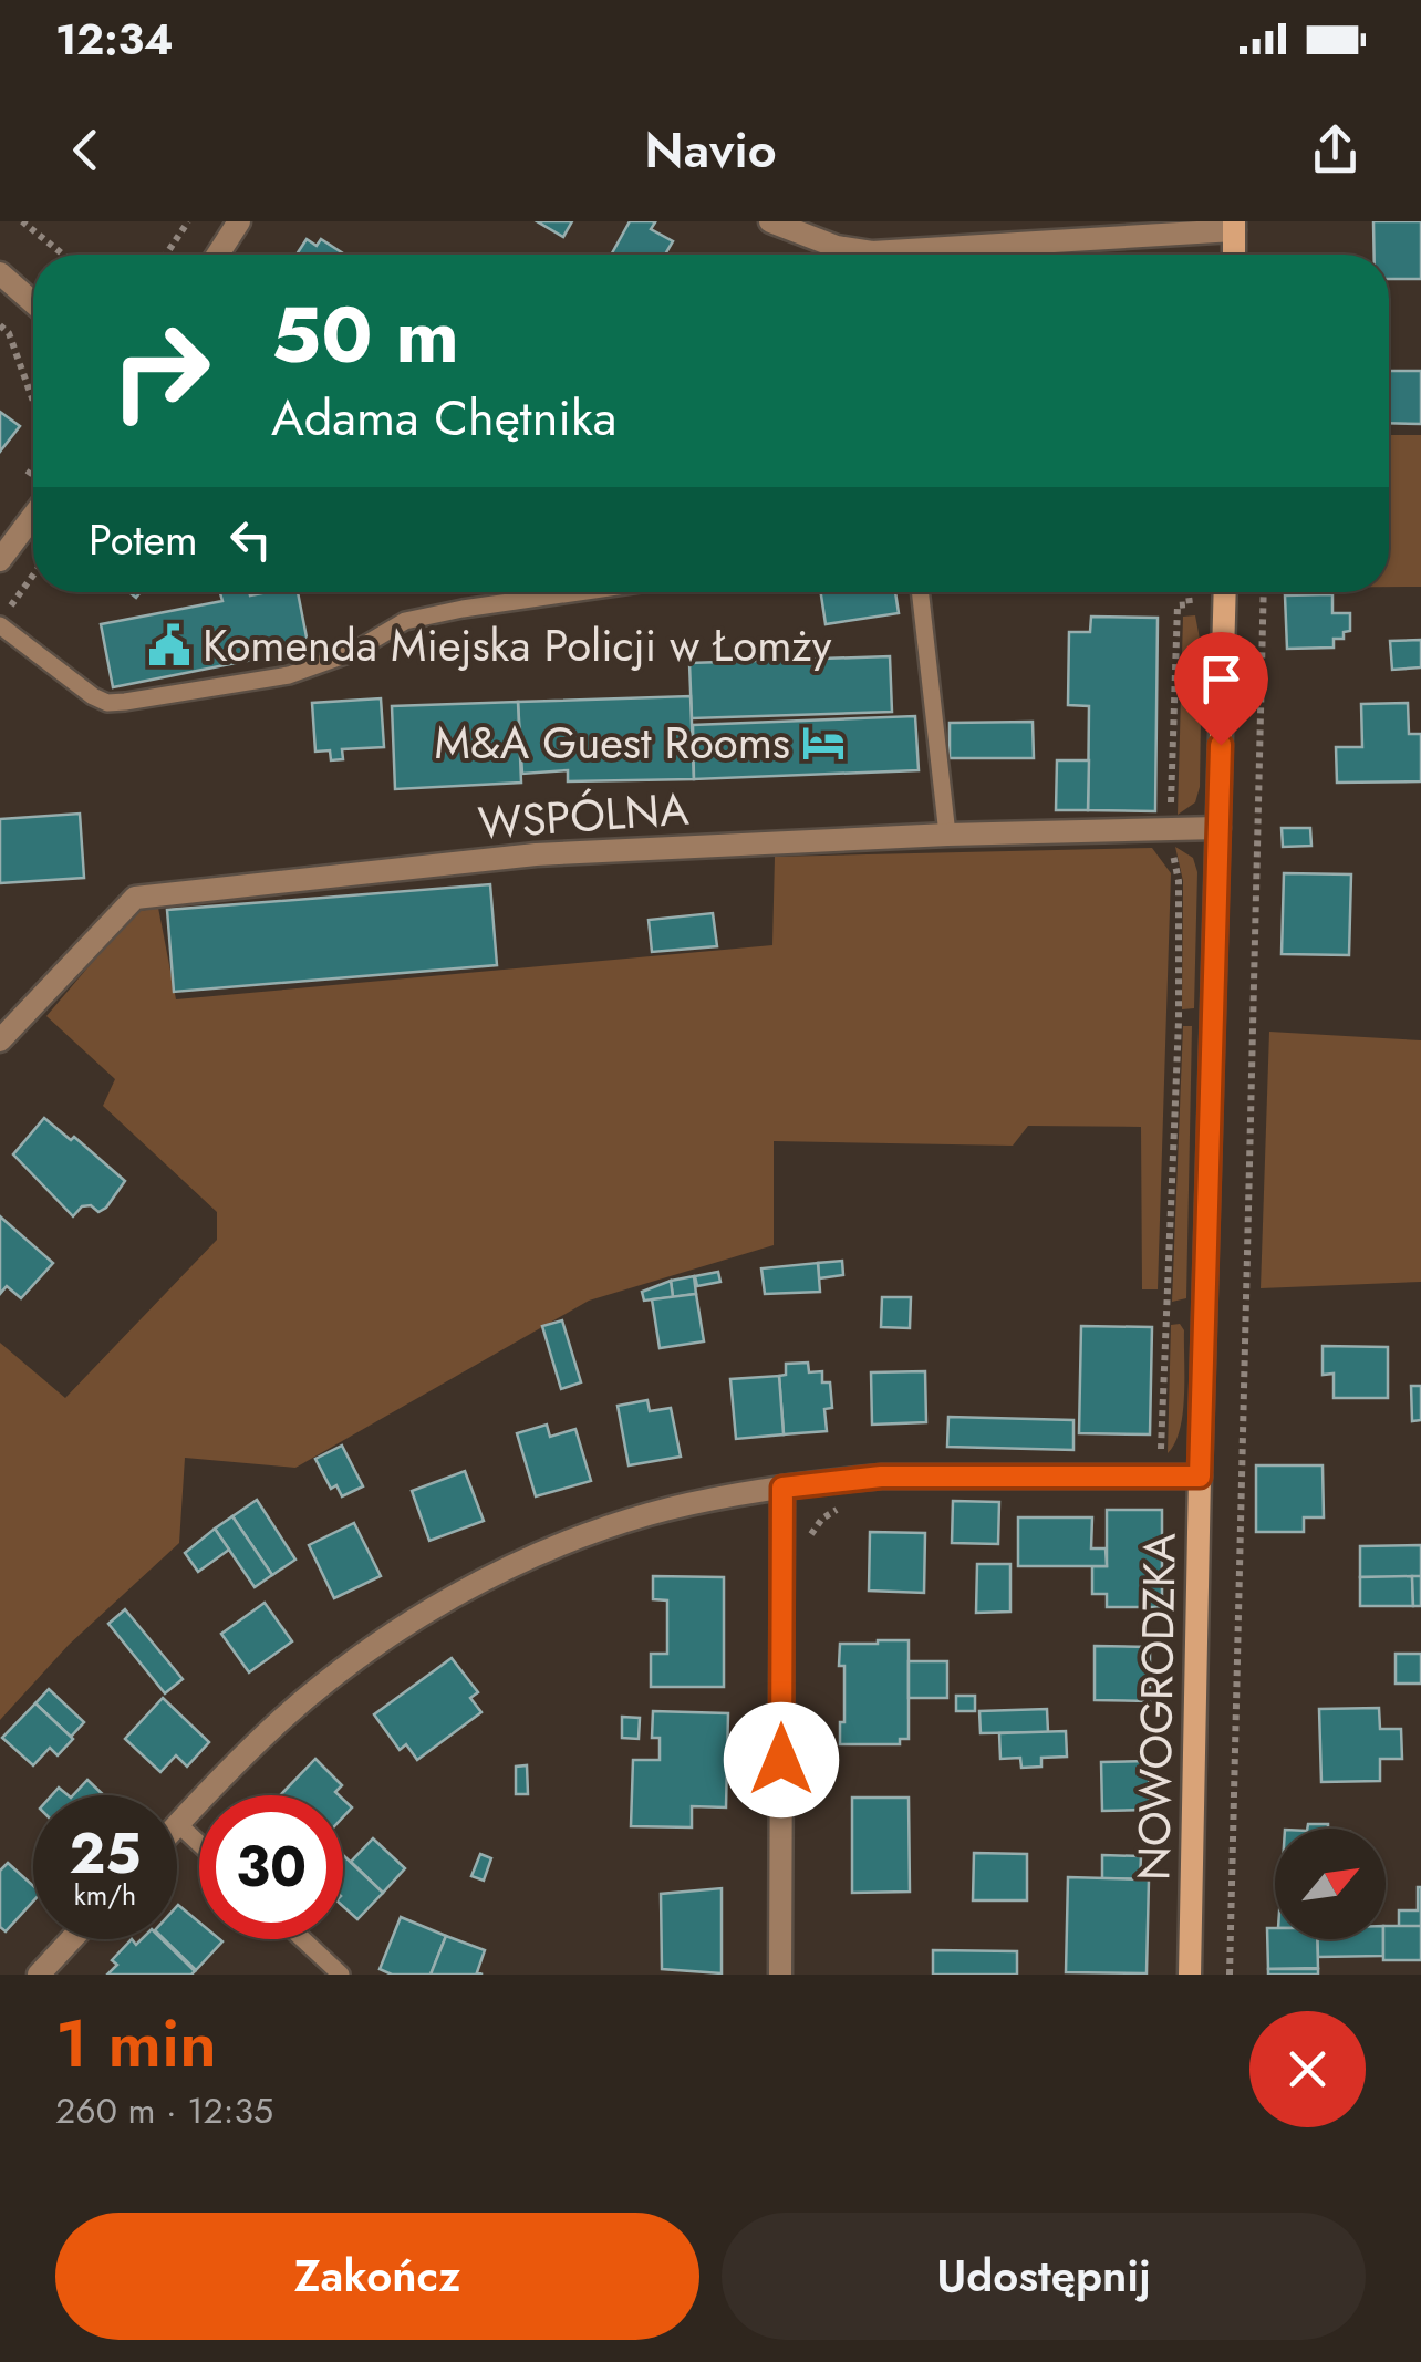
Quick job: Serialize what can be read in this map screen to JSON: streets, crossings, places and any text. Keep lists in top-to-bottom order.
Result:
{
  "streets": {
    "street": ["WSPÓLNA", "NOWOGRODZKA"]
  },
  "crossings": [
    ["WSPÓLNA", "NOWOGRODZKA"]
  ],
  "places": {
    "public building": ["Komenda Miejska Policji w Łomży"],
    "hotel": ["M&A Guest Rooms"]
  },
  "north": "top right",
  "page": {
    "status": "12:34",
    "header": "Navio",
    "turn": ["50 m", "Adama Chętnika"],
    "then": "Potem",
    "speed": "25 km/h",
    "limit": "30",
    "heading": ["1 min", "260 m · 12:35"],
    "buttons": ["Zakończ", "Udostępnij"]
  }
}
